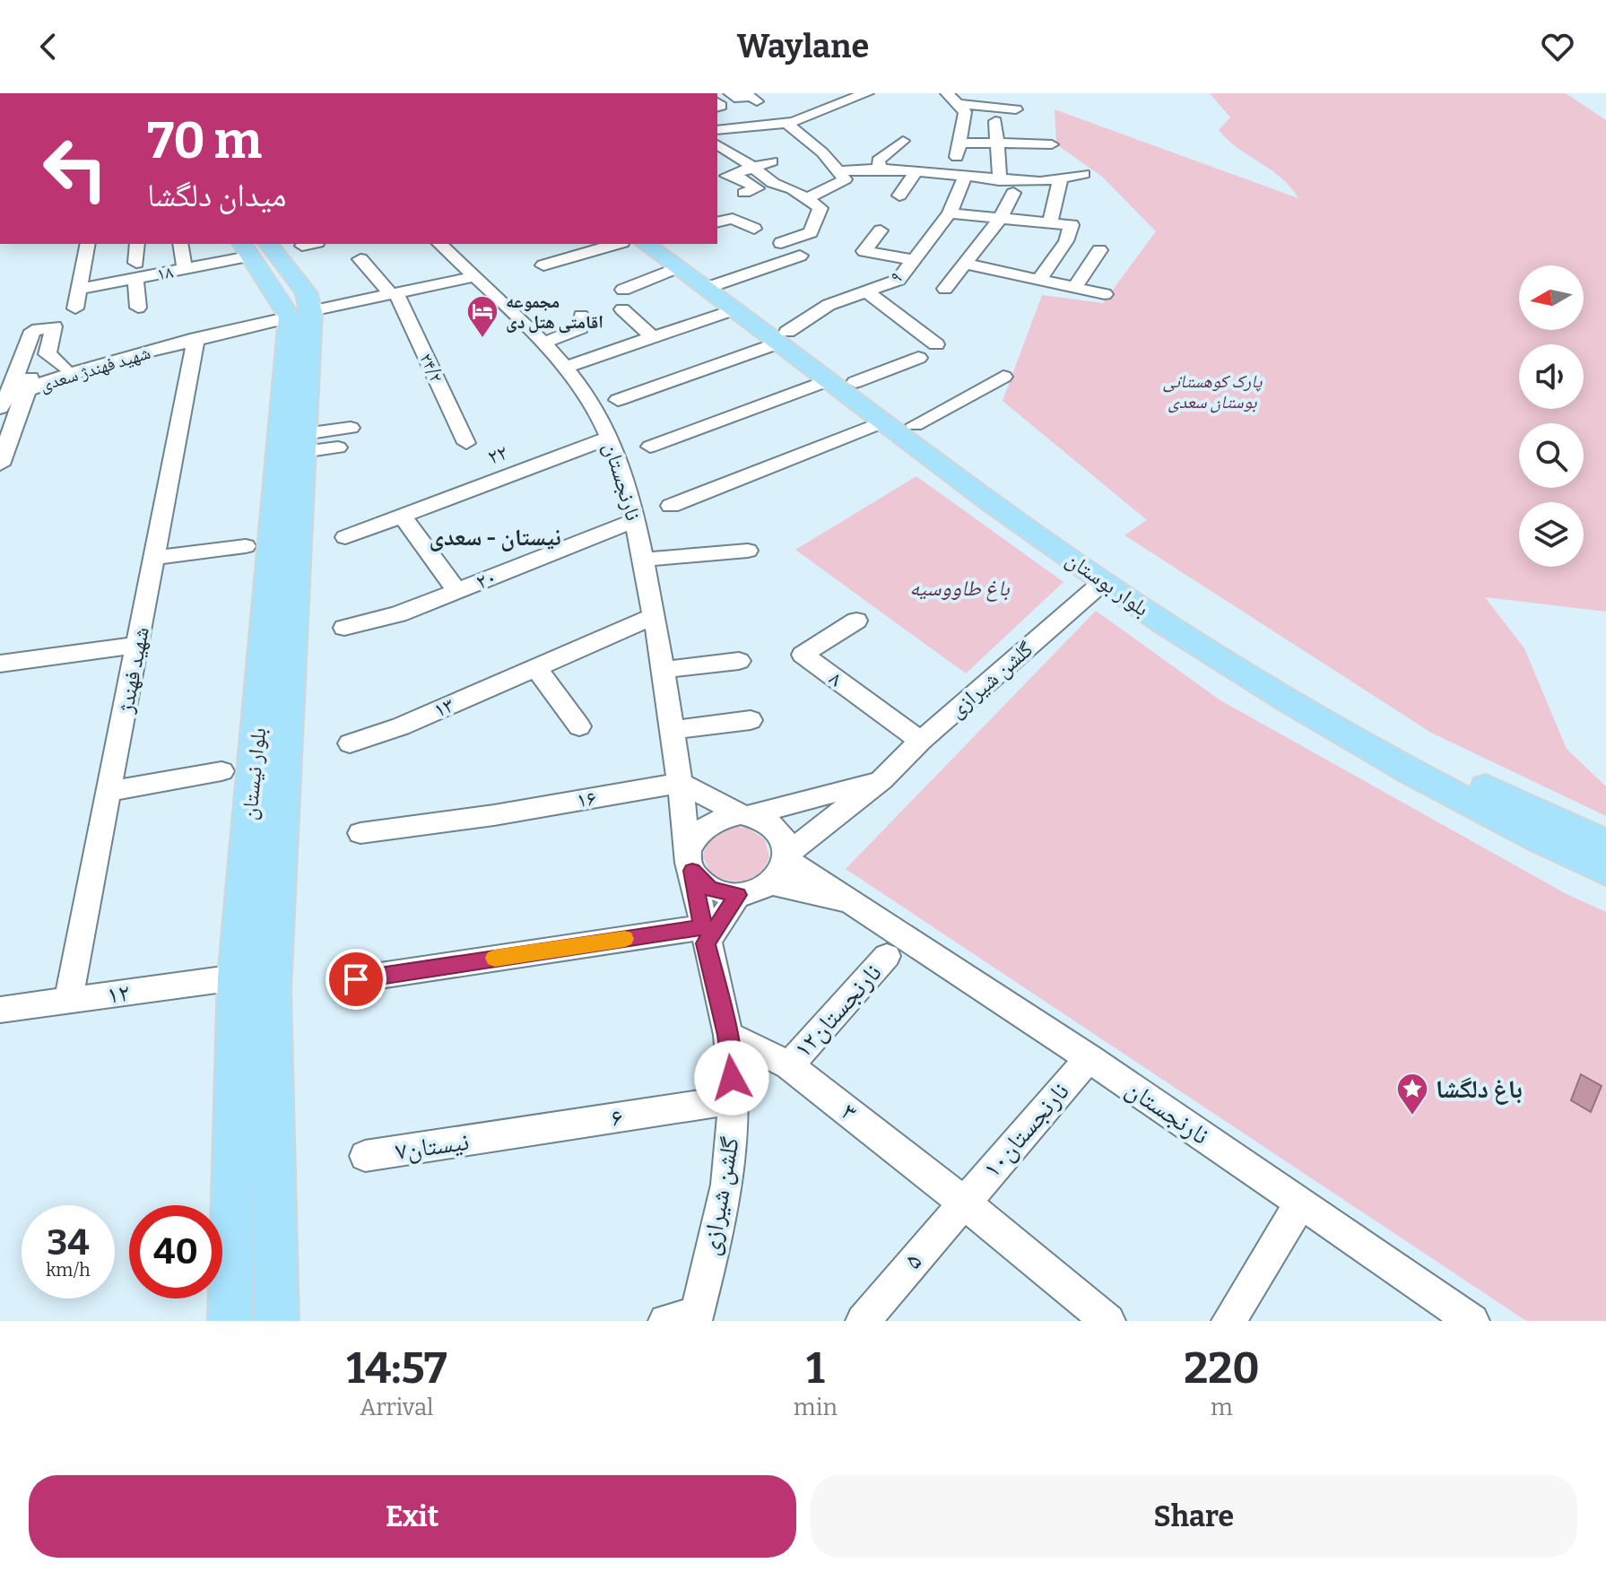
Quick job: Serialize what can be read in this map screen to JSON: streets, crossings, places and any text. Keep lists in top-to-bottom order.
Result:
{
  "streets": {
    "main road": ["بلوار بوستان", "بلوار نیستان"],
    "street": [
      "۱۸",
      "۹",
      "۲۴/۲",
      "شهید فهندژ سعدی",
      "۲۲",
      "نارنجستان",
      "۲۰",
      "شهید فهندژ",
      "۸",
      "گلشن شیرازی",
      "۱۳",
      "۱۶",
      "۱۲",
      "۱۲نارنجستان",
      "۳",
      "۶",
      "۱۰نارنجستان",
      "۷نیستان",
      "۵"
    ]
  },
  "crossings": [
    ["۱۸", "بلوار نیستان"],
    ["۹", "بلوار بوستان"],
    ["۲۴/۲", "شهید فهندژ سعدی"],
    ["شهید فهندژ سعدی", "نارنجستان"],
    ["شهید فهندژ سعدی", "شهید فهندژ"],
    ["شهید فهندژ سعدی", "بلوار نیستان"],
    ["۲۲", "نارنجستان"],
    ["نارنجستان", "۲۰"],
    ["نارنجستان", "گلشن شیرازی"],
    ["نارنجستان", "۱۶"],
    ["نارنجستان", "۱۰نارنجستان"],
    ["بلوار بوستان", "گلشن شیرازی"],
    ["شهید فهندژ", "۱۲"],
    ["۸", "گلشن شیرازی"],
    ["گلشن شیرازی", "۳"],
    ["گلشن شیرازی", "۶"],
    ["بلوار نیستان", "۱۲"],
    ["۱۲نارنجستان", "۳"],
    ["۳", "۱۰نارنجستان"],
    ["۳", "۵"],
    ["۶", "۷نیستان"],
    ["۱۰نارنجستان", "۵"]
  ],
  "districts": ["نیستان - سعدی"],
  "parks": ["پارک کوهستانی بوستان سعدی", "باغ طاووسیه"],
  "places": {
    "hotel": ["مجموعه اقامتی هتل دی"],
    "place": ["باغ دلگشا"]
  },
  "north": "left",
  "page": {
    "header": "Waylane",
    "turn": ["70 m", "میدان دلگشا"],
    "speed": "34 km/h",
    "limit": "40",
    "eta": [
      "14:57",
      "Arrival",
      "1",
      "min",
      "220",
      "m"
    ],
    "buttons": ["Exit", "Share"]
  }
}
